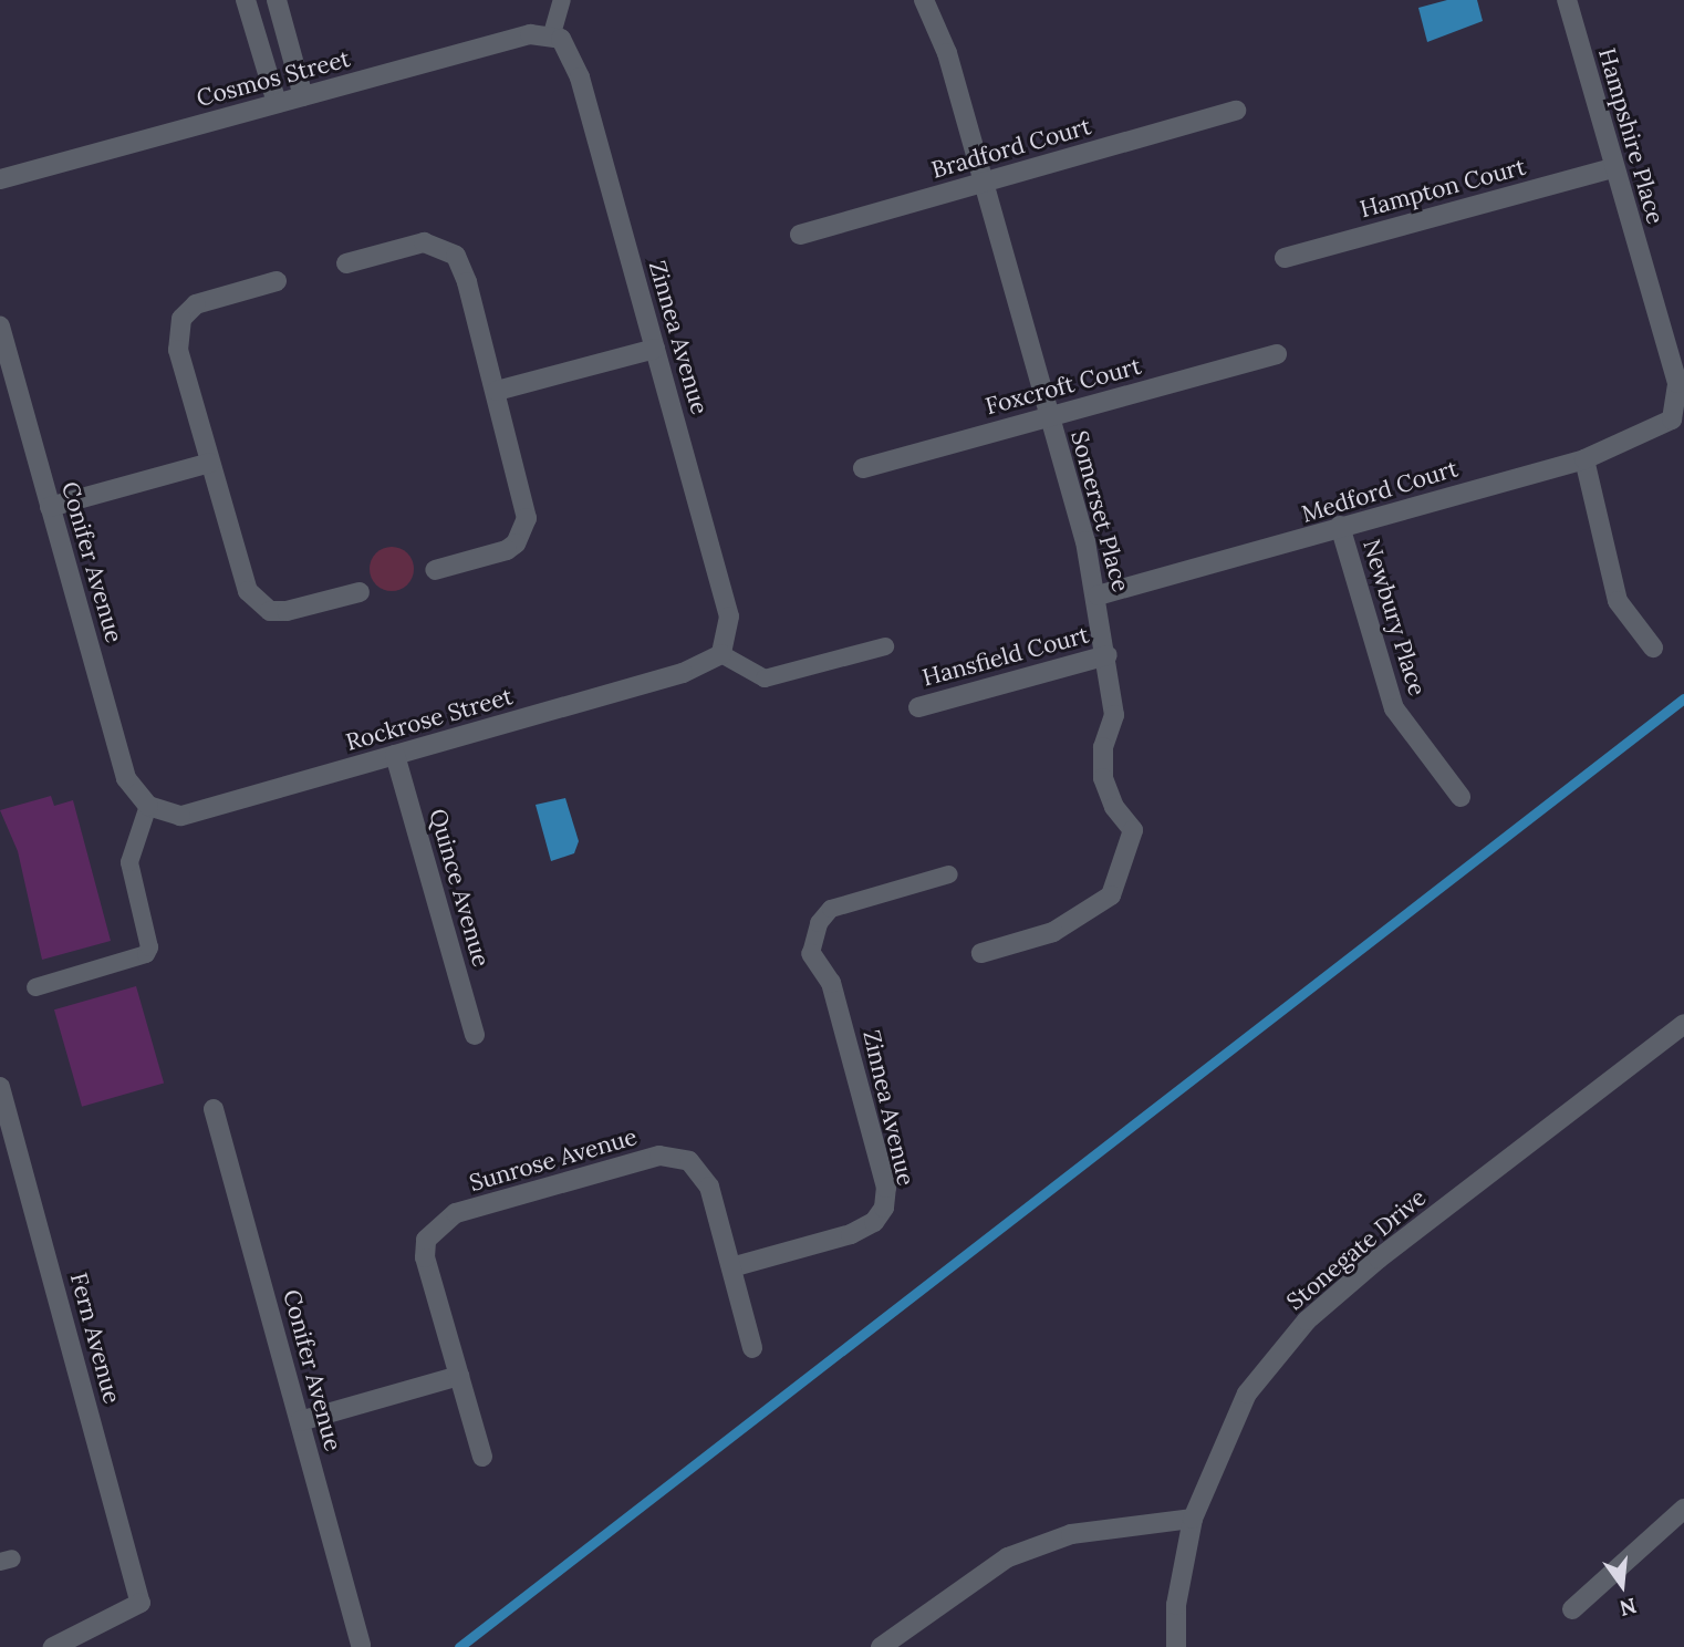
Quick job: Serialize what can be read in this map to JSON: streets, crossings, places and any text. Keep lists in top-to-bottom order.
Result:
{
  "streets": {
    "street": [
      "Cosmos Street",
      "Hampshire Place",
      "Bradford Court",
      "Hampton Court",
      "Zinnea Avenue",
      "Foxcroft Court",
      "Medford Court",
      "Somerset Place",
      "Conifer Avenue",
      "Newbury Place",
      "Hansfield Court",
      "Rockrose Street",
      "Quince Avenue",
      "Sunrose Avenue",
      "Stonegate Drive",
      "Fern Avenue"
    ]
  },
  "crossings": [
    ["Cosmos Street", "Zinnea Avenue"],
    ["Hampshire Place", "Hampton Court"],
    ["Hampshire Place", "Medford Court"],
    ["Bradford Court", "Somerset Place"],
    ["Zinnea Avenue", "Rockrose Street"],
    ["Zinnea Avenue", "Sunrose Avenue"],
    ["Foxcroft Court", "Somerset Place"],
    ["Medford Court", "Somerset Place"],
    ["Medford Court", "Newbury Place"],
    ["Somerset Place", "Hansfield Court"],
    ["Conifer Avenue", "Rockrose Street"],
    ["Rockrose Street", "Quince Avenue"]
  ],
  "north": "bottom"
}
